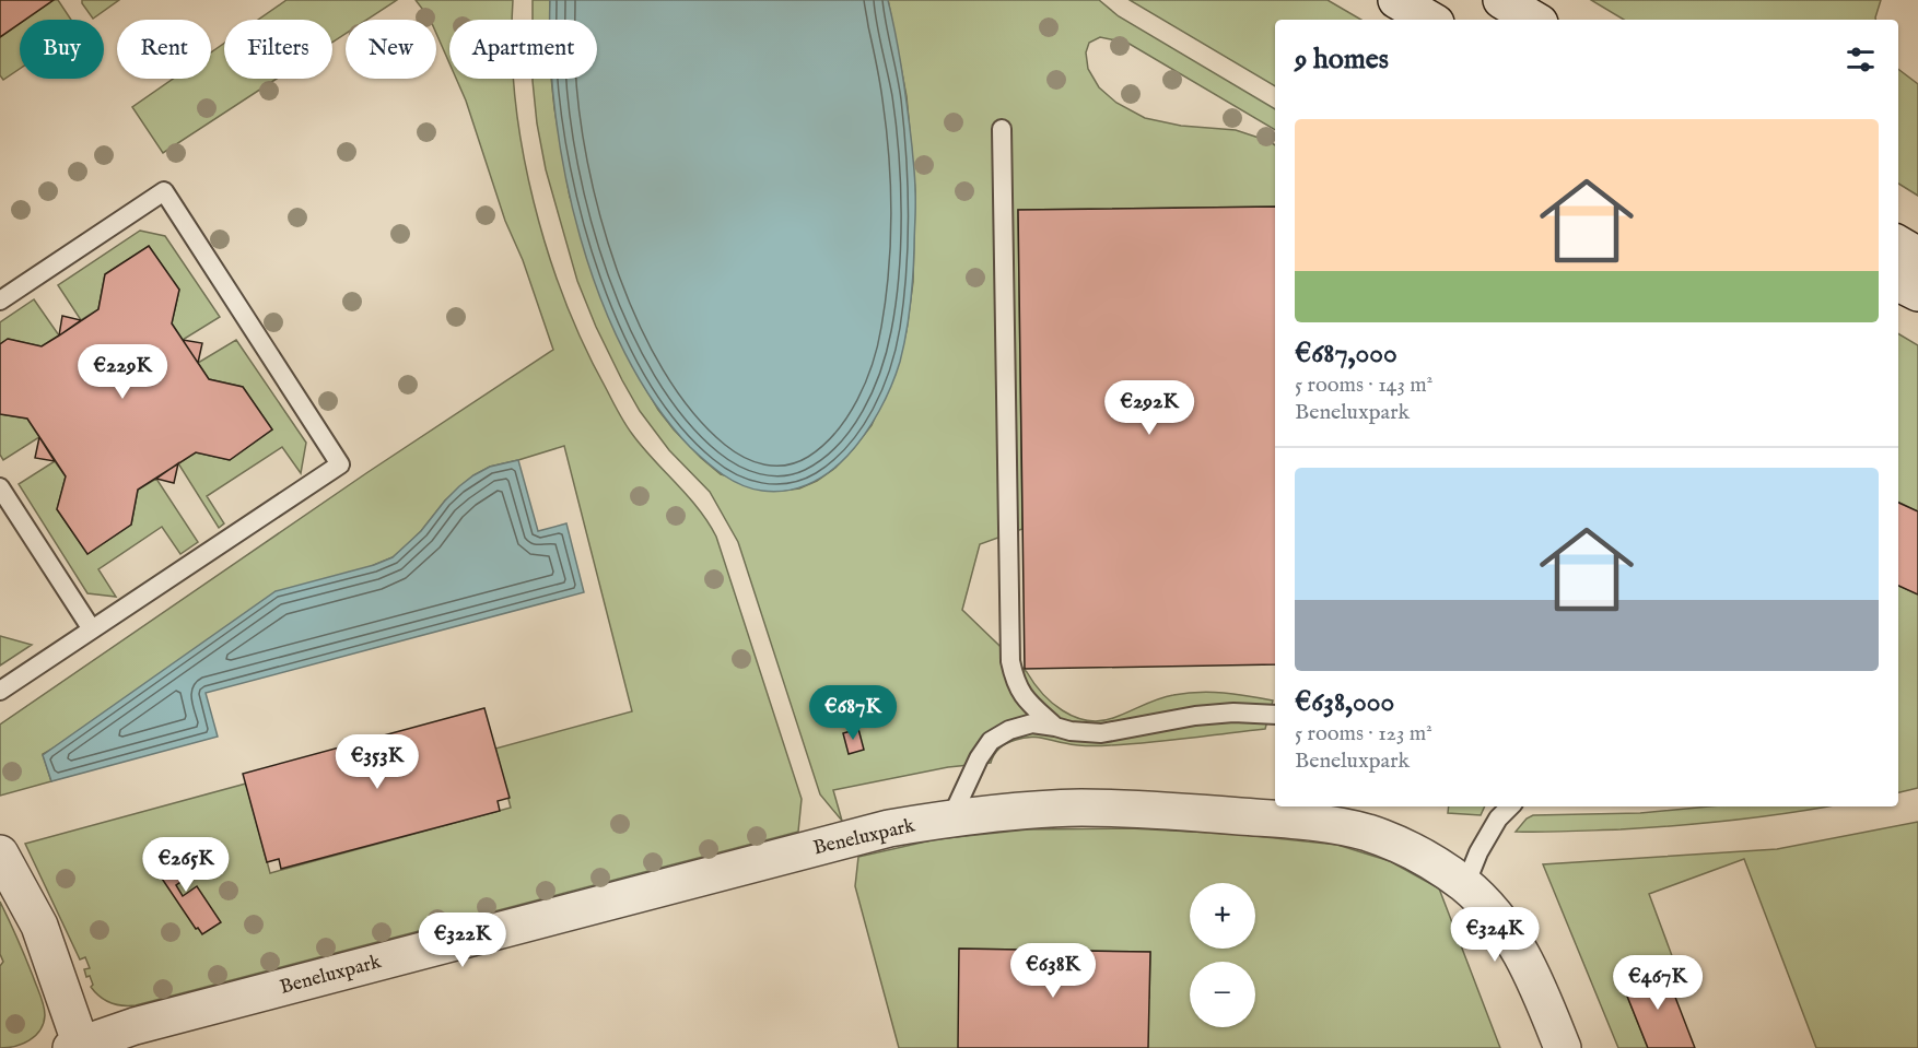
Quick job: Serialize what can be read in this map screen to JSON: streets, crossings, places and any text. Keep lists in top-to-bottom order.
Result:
{
  "streets": {
    "street": ["Beneluxpark"]
  },
  "page": {
    "chip": [
      "Buy",
      "Rent",
      "Filters",
      "New",
      "Apartment"
    ],
    "heading": "9 homes",
    "list": [
      {
        "name": "€687,000",
        "note": "5 rooms · 143 m² · Beneluxpark"
      },
      {
        "name": "€638,000",
        "note": "5 rooms · 123 m² · Beneluxpark"
      }
    ],
    "price": [
      "€229K",
      "€292K",
      "€687K",
      "€353K",
      "€265K",
      "€324K",
      "€322K",
      "€638K",
      "€467K"
    ],
    "map_buttons": ["+", "−"]
  }
}
